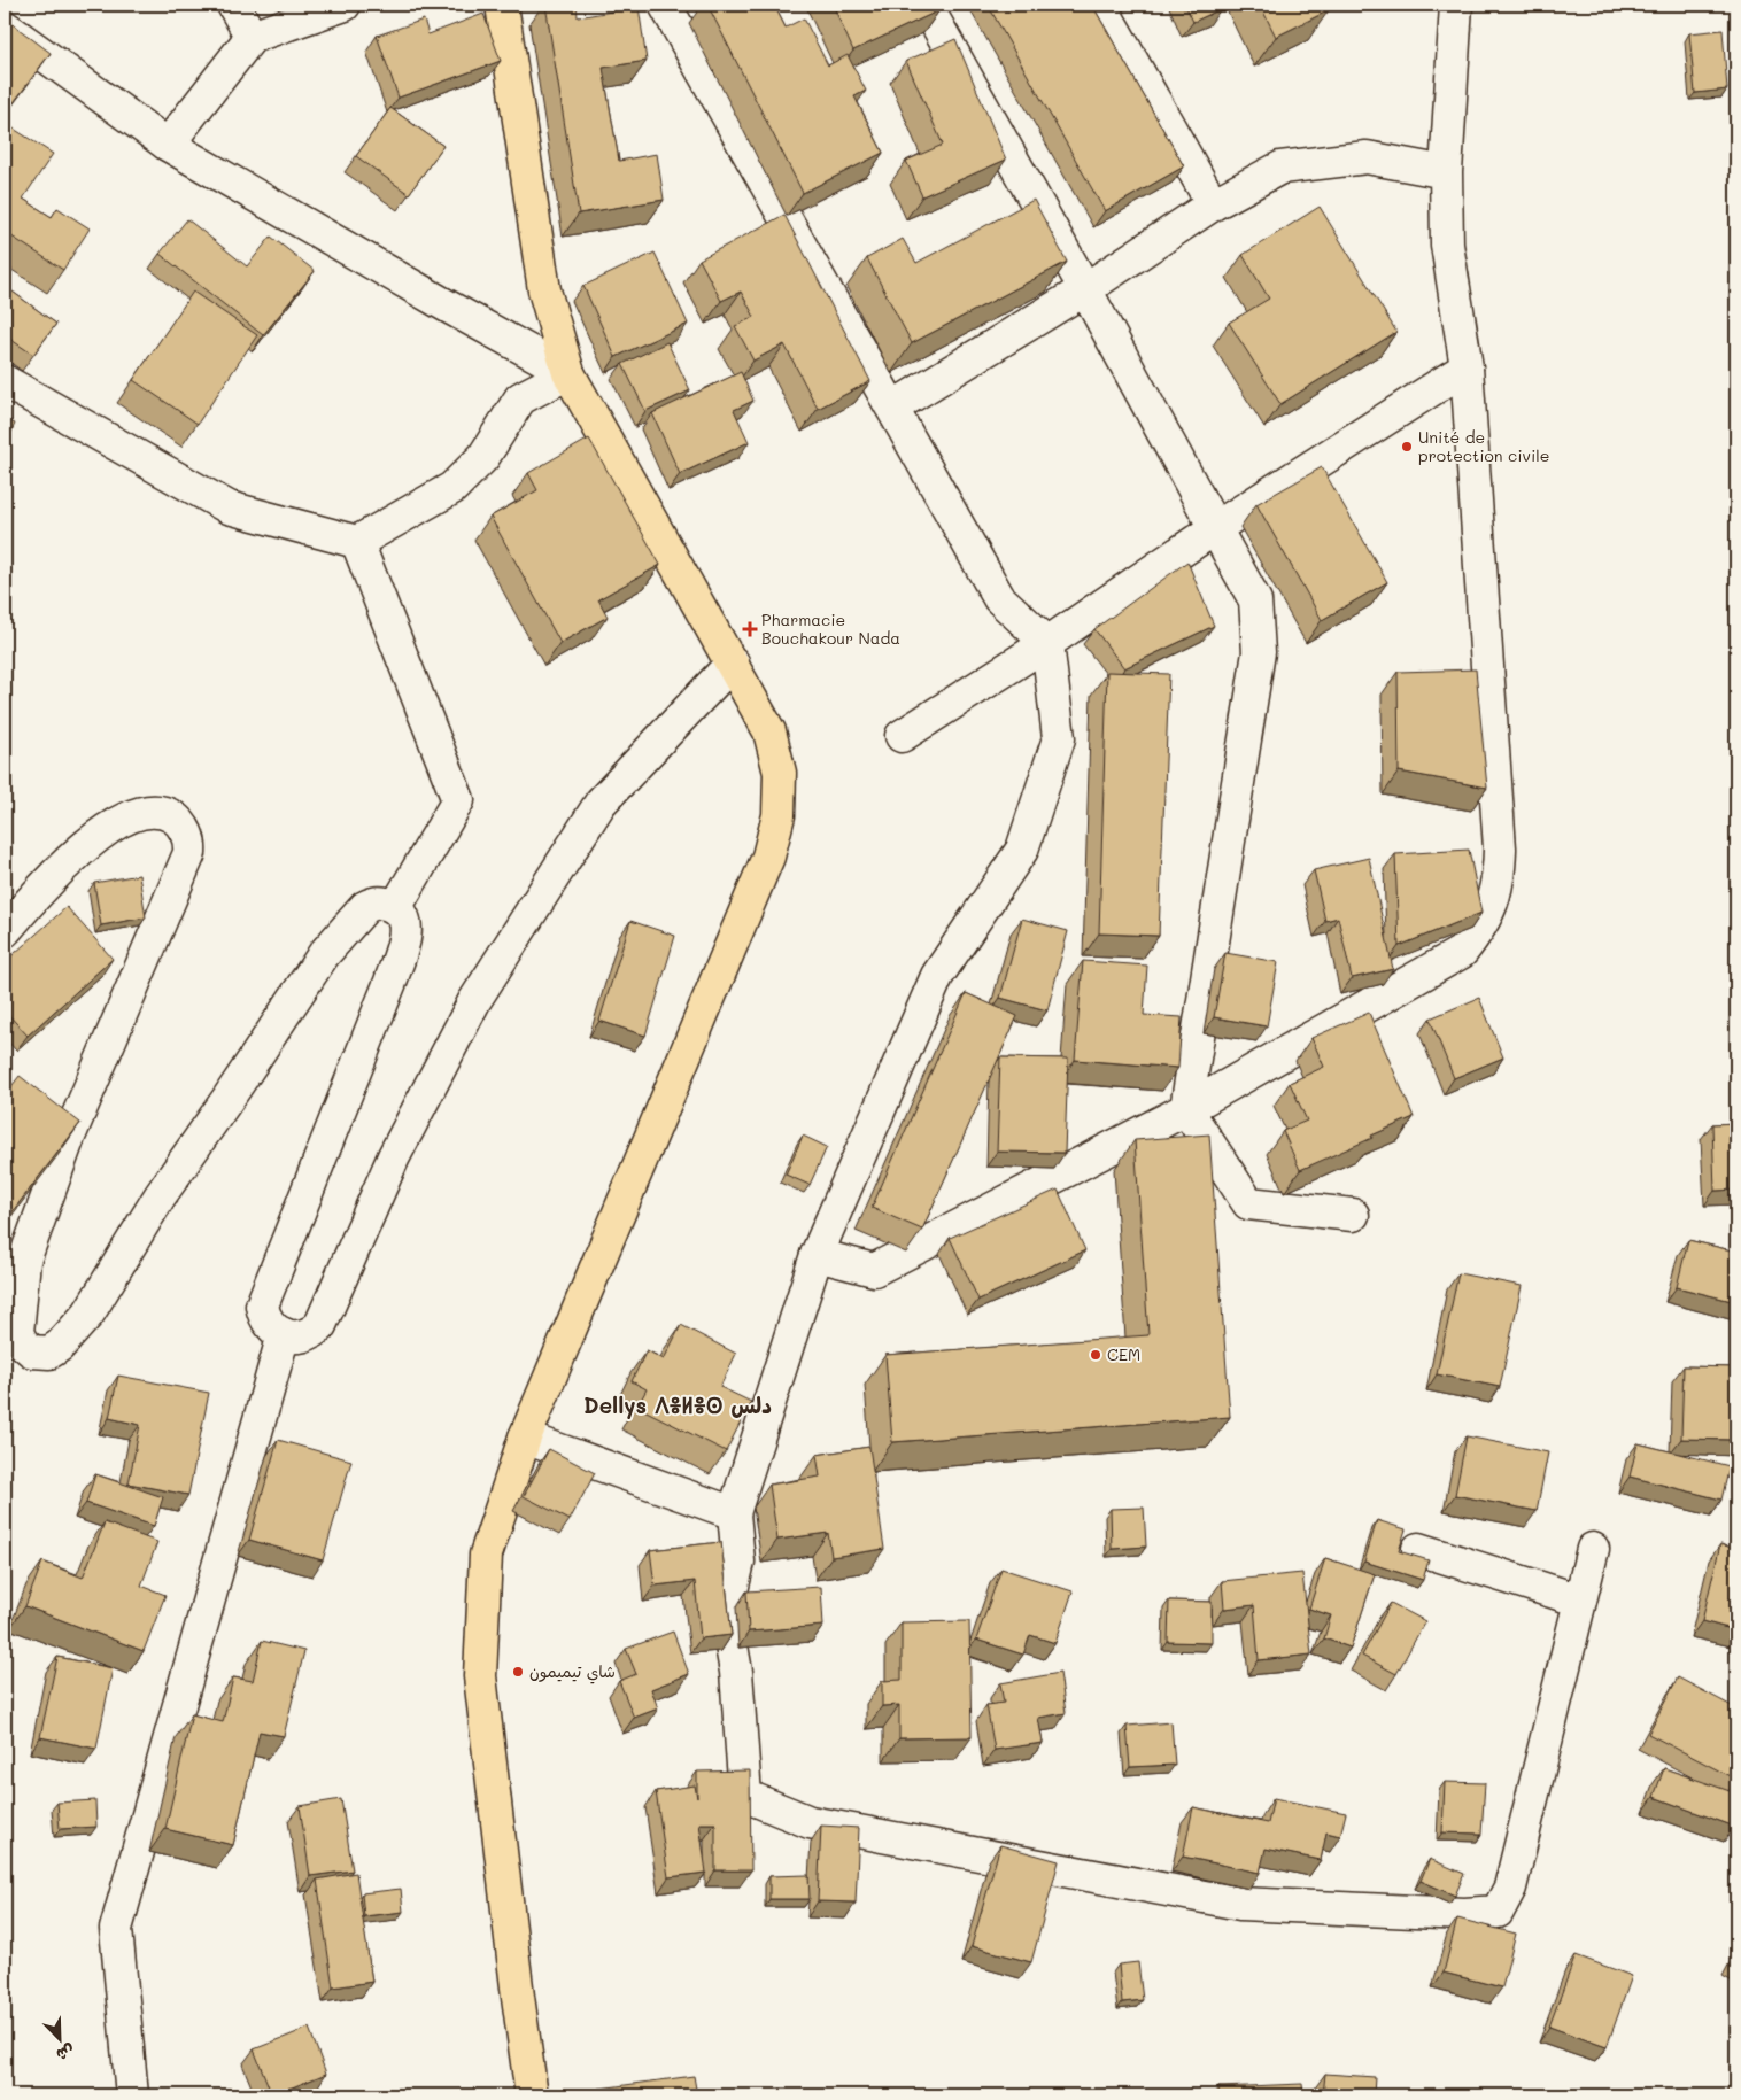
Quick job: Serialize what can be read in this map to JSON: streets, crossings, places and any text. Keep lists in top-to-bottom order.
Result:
{
  "districts": ["Dellys ⴷⴻⵍⴻⵙ دلس"],
  "places": {
    "other": ["Unité de protection civile", "CEM", "شاي تيميمون"],
    "health": ["Pharmacie Bouchakour Nada"]
  },
  "north": "bottom right"
}
